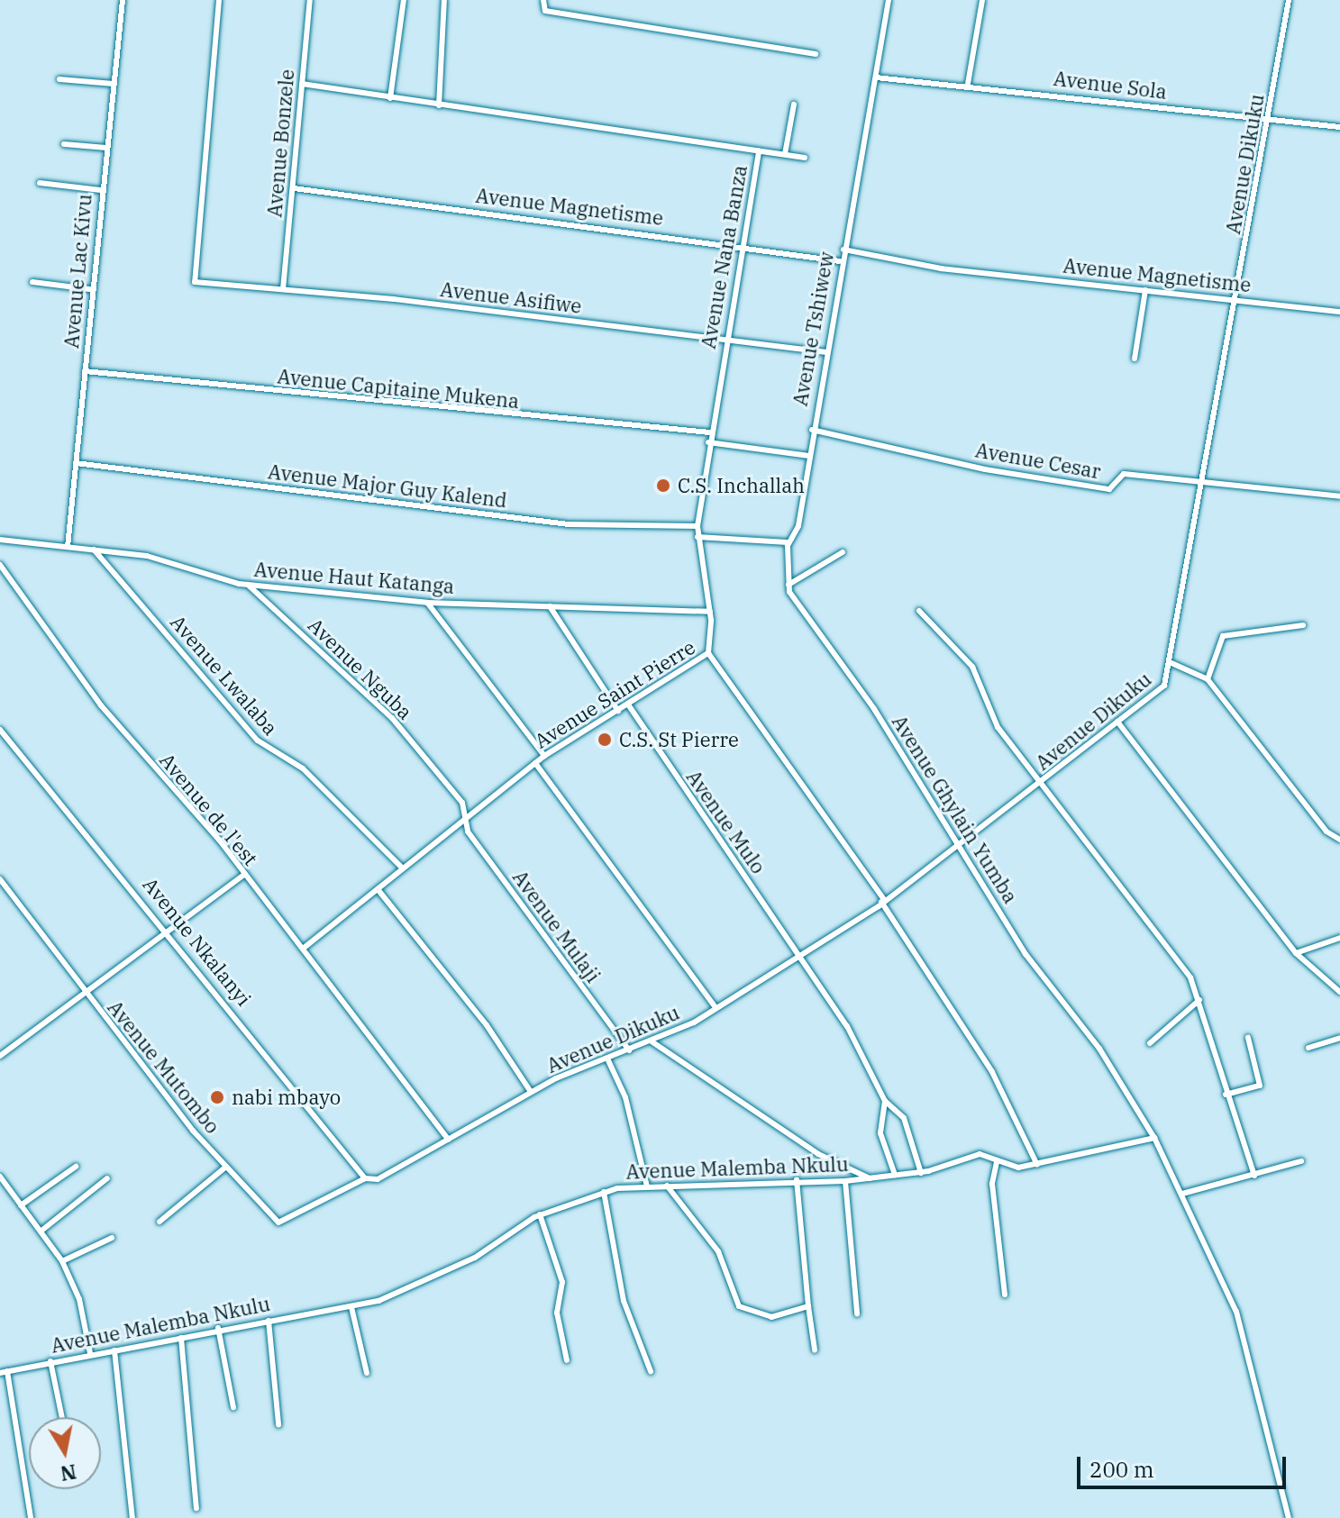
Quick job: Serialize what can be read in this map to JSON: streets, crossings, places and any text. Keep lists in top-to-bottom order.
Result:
{
  "streets": {
    "street": [
      "Avenue Sola",
      "Avenue Bonzele",
      "Avenue Dikuku",
      "Avenue Magnetisme",
      "Avenue Nana Banza",
      "Avenue Lac Kivu",
      "Avenue Asifiwe",
      "Avenue Tshiwew",
      "Avenue Capitaine Mukena",
      "Avenue Cesar",
      "Avenue Major Guy Kalend",
      "Avenue Haut Katanga",
      "Avenue Nguba",
      "Avenue Lwalaba",
      "Avenue Saint Pierre",
      "Avenue de l'est",
      "Avenue Ghylain Yumba",
      "Avenue Mulo",
      "Avenue Mulaji",
      "Avenue Nkalanyi",
      "Avenue Mutombo",
      "Avenue Malemba Nkulu"
    ]
  },
  "crossings": [
    ["Avenue Sola", "Avenue Dikuku"],
    ["Avenue Sola", "Avenue Tshiwew"],
    ["Avenue Bonzele", "Avenue Magnetisme"],
    ["Avenue Bonzele", "Avenue Nana Banza"],
    ["Avenue Bonzele", "Avenue Asifiwe"],
    ["Avenue Dikuku", "Avenue Magnetisme"],
    ["Avenue Dikuku", "Avenue Cesar"],
    ["Avenue Dikuku", "Avenue Saint Pierre"],
    ["Avenue Dikuku", "Avenue de l'est"],
    ["Avenue Dikuku", "Avenue Ghylain Yumba"],
    ["Avenue Dikuku", "Avenue Mulo"],
    ["Avenue Dikuku", "Avenue Mulaji"],
    ["Avenue Dikuku", "Avenue Nkalanyi"],
    ["Avenue Dikuku", "Avenue Mutombo"],
    ["Avenue Magnetisme", "Avenue Nana Banza"],
    ["Avenue Magnetisme", "Avenue Tshiwew"],
    ["Avenue Nana Banza", "Avenue Asifiwe"],
    ["Avenue Nana Banza", "Avenue Capitaine Mukena"],
    ["Avenue Nana Banza", "Avenue Major Guy Kalend"],
    ["Avenue Nana Banza", "Avenue Haut Katanga"],
    ["Avenue Nana Banza", "Avenue Saint Pierre"],
    ["Avenue Lac Kivu", "Avenue Capitaine Mukena"],
    ["Avenue Lac Kivu", "Avenue Major Guy Kalend"],
    ["Avenue Lac Kivu", "Avenue Haut Katanga"],
    ["Avenue Asifiwe", "Avenue Tshiwew"],
    ["Avenue Tshiwew", "Avenue Cesar"],
    ["Avenue Tshiwew", "Avenue Ghylain Yumba"],
    ["Avenue Haut Katanga", "Avenue Nguba"],
    ["Avenue Haut Katanga", "Avenue Lwalaba"],
    ["Avenue Nguba", "Avenue Saint Pierre"],
    ["Avenue Nguba", "Avenue Mulaji"],
    ["Avenue Lwalaba", "Avenue Saint Pierre"],
    ["Avenue Saint Pierre", "Avenue de l'est"],
    ["Avenue Saint Pierre", "Avenue Mulo"],
    ["Avenue Saint Pierre", "Avenue Mulaji"],
    ["Avenue Saint Pierre", "Avenue Malemba Nkulu"],
    ["Avenue Ghylain Yumba", "Avenue Malemba Nkulu"],
    ["Avenue Mulo", "Avenue Malemba Nkulu"],
    ["Avenue Nkalanyi", "Avenue Mutombo"]
  ],
  "places": ["C.S. Inchallah", "C.S. St Pierre", "nabi mbayo"],
  "scale_bar": "200 m",
  "north": "bottom"
}
